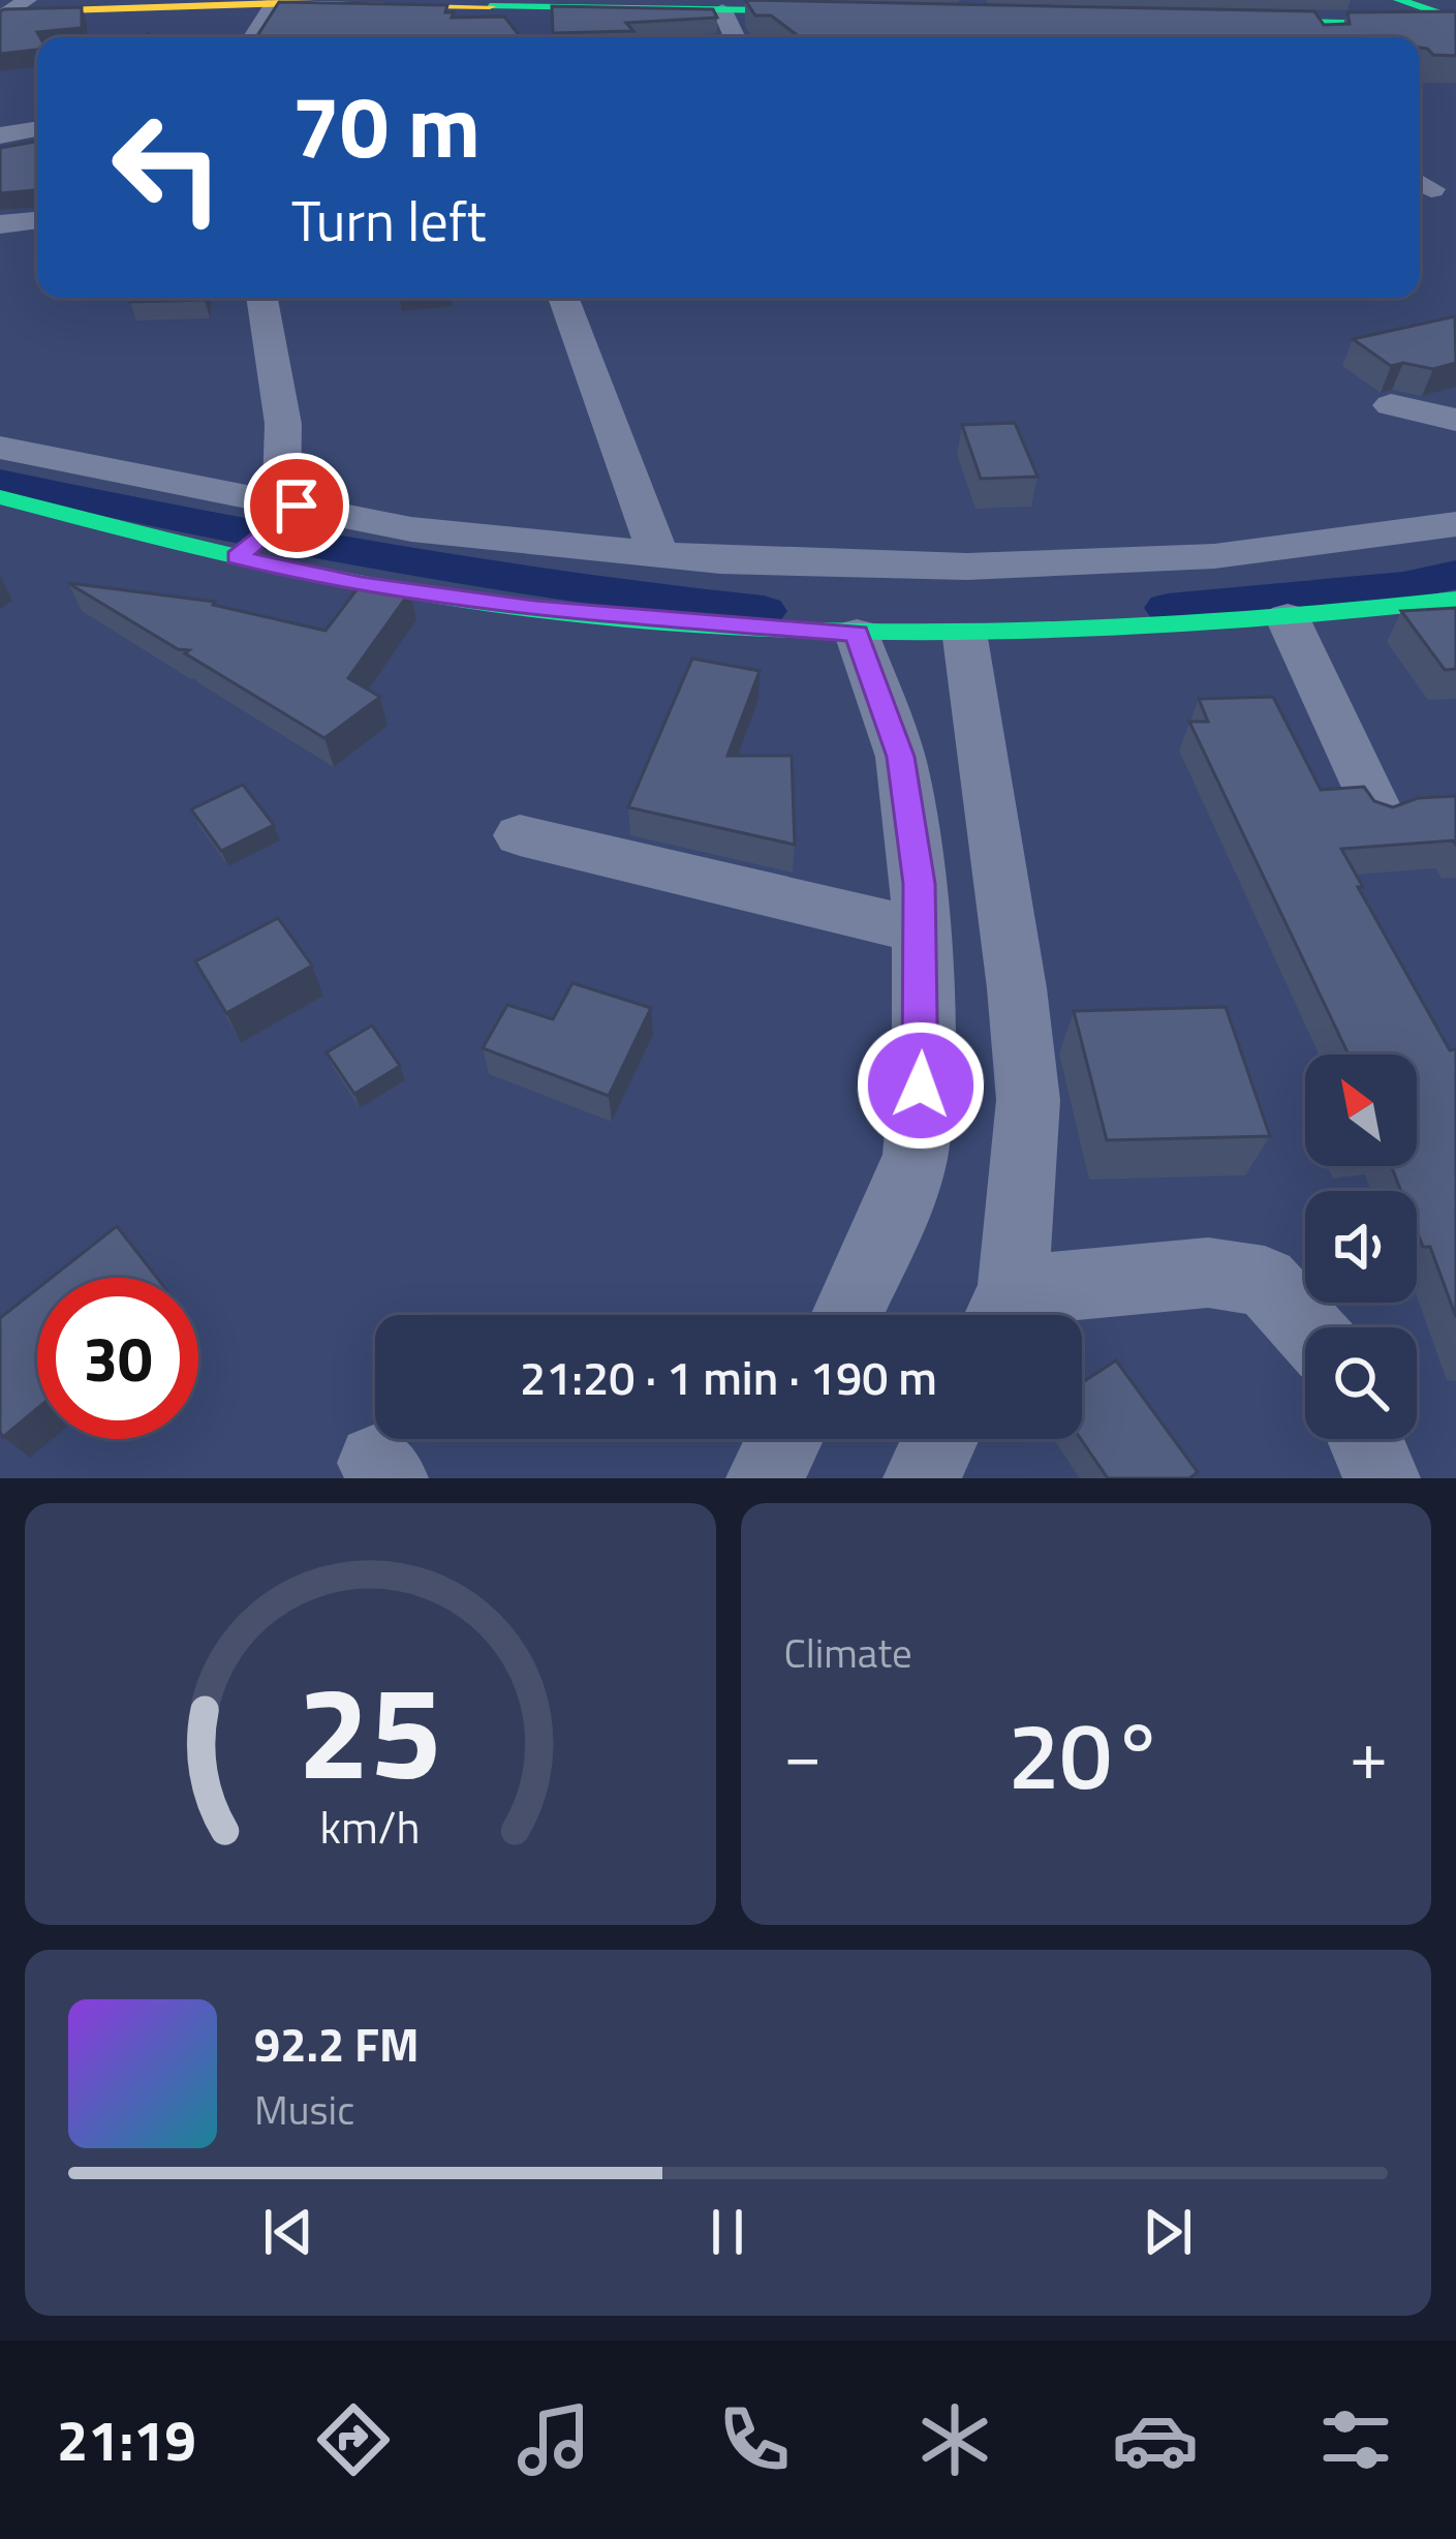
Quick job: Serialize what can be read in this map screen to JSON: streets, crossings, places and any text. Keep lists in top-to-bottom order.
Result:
{
  "north": "top left",
  "page": {
    "turn": ["70 m", "Turn left"],
    "limit": "30",
    "trip": "21:20 · 1 min · 190 m",
    "tile": "Climate",
    "heat": ["−", "20°", "+"],
    "song": ["92.2 FM", "Music"],
    "tabs": "21:19",
    "gauge": ["25", "km/h"]
  }
}
